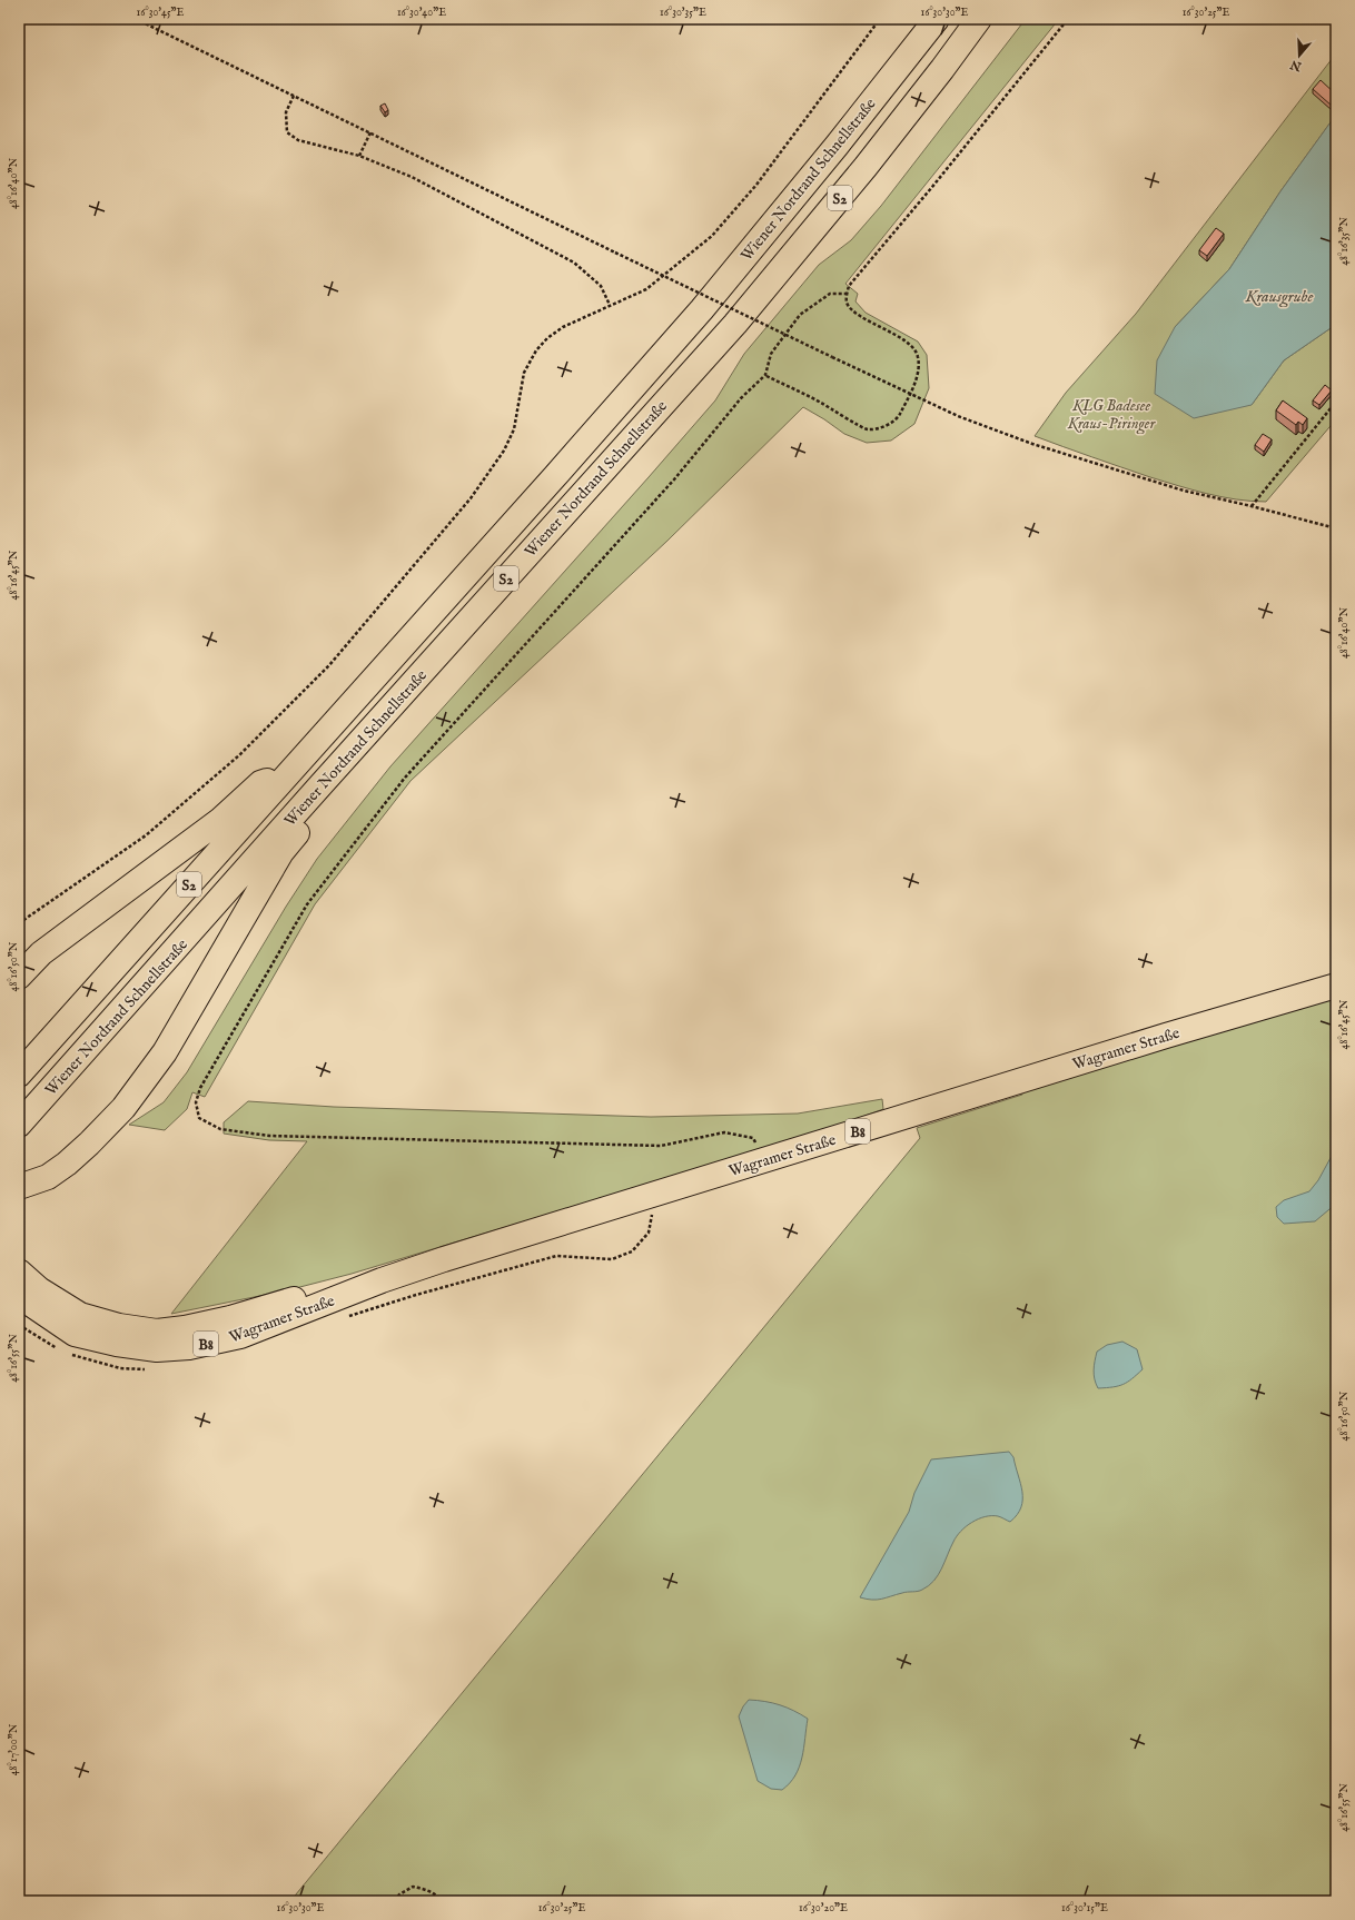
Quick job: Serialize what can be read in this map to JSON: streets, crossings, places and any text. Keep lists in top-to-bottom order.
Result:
{
  "streets": {
    "main road": [
      "Wiener Nordrand Schnellstraße",
      "S2",
      "Wagramer Straße",
      "B8"
    ]
  },
  "crossings": [
    ["Wagramer Straße", "B8"]
  ],
  "water": ["Krausgrube"],
  "parks": ["KLG Badesee Kraus-Piringer"],
  "north": "bottom",
  "coordinates": [
    "16°30'45\"E",
    "16°30'40\"E",
    "16°30'35\"E",
    "16°30'30\"E",
    "16°30'25\"E",
    "48°16'40\"N",
    "48°16'35\"N",
    "48°16'45\"N",
    "48°16'50\"N",
    "48°16'55\"N",
    "48°17'00\"N",
    "16°30'20\"E",
    "16°30'15\"E"
  ]
}
